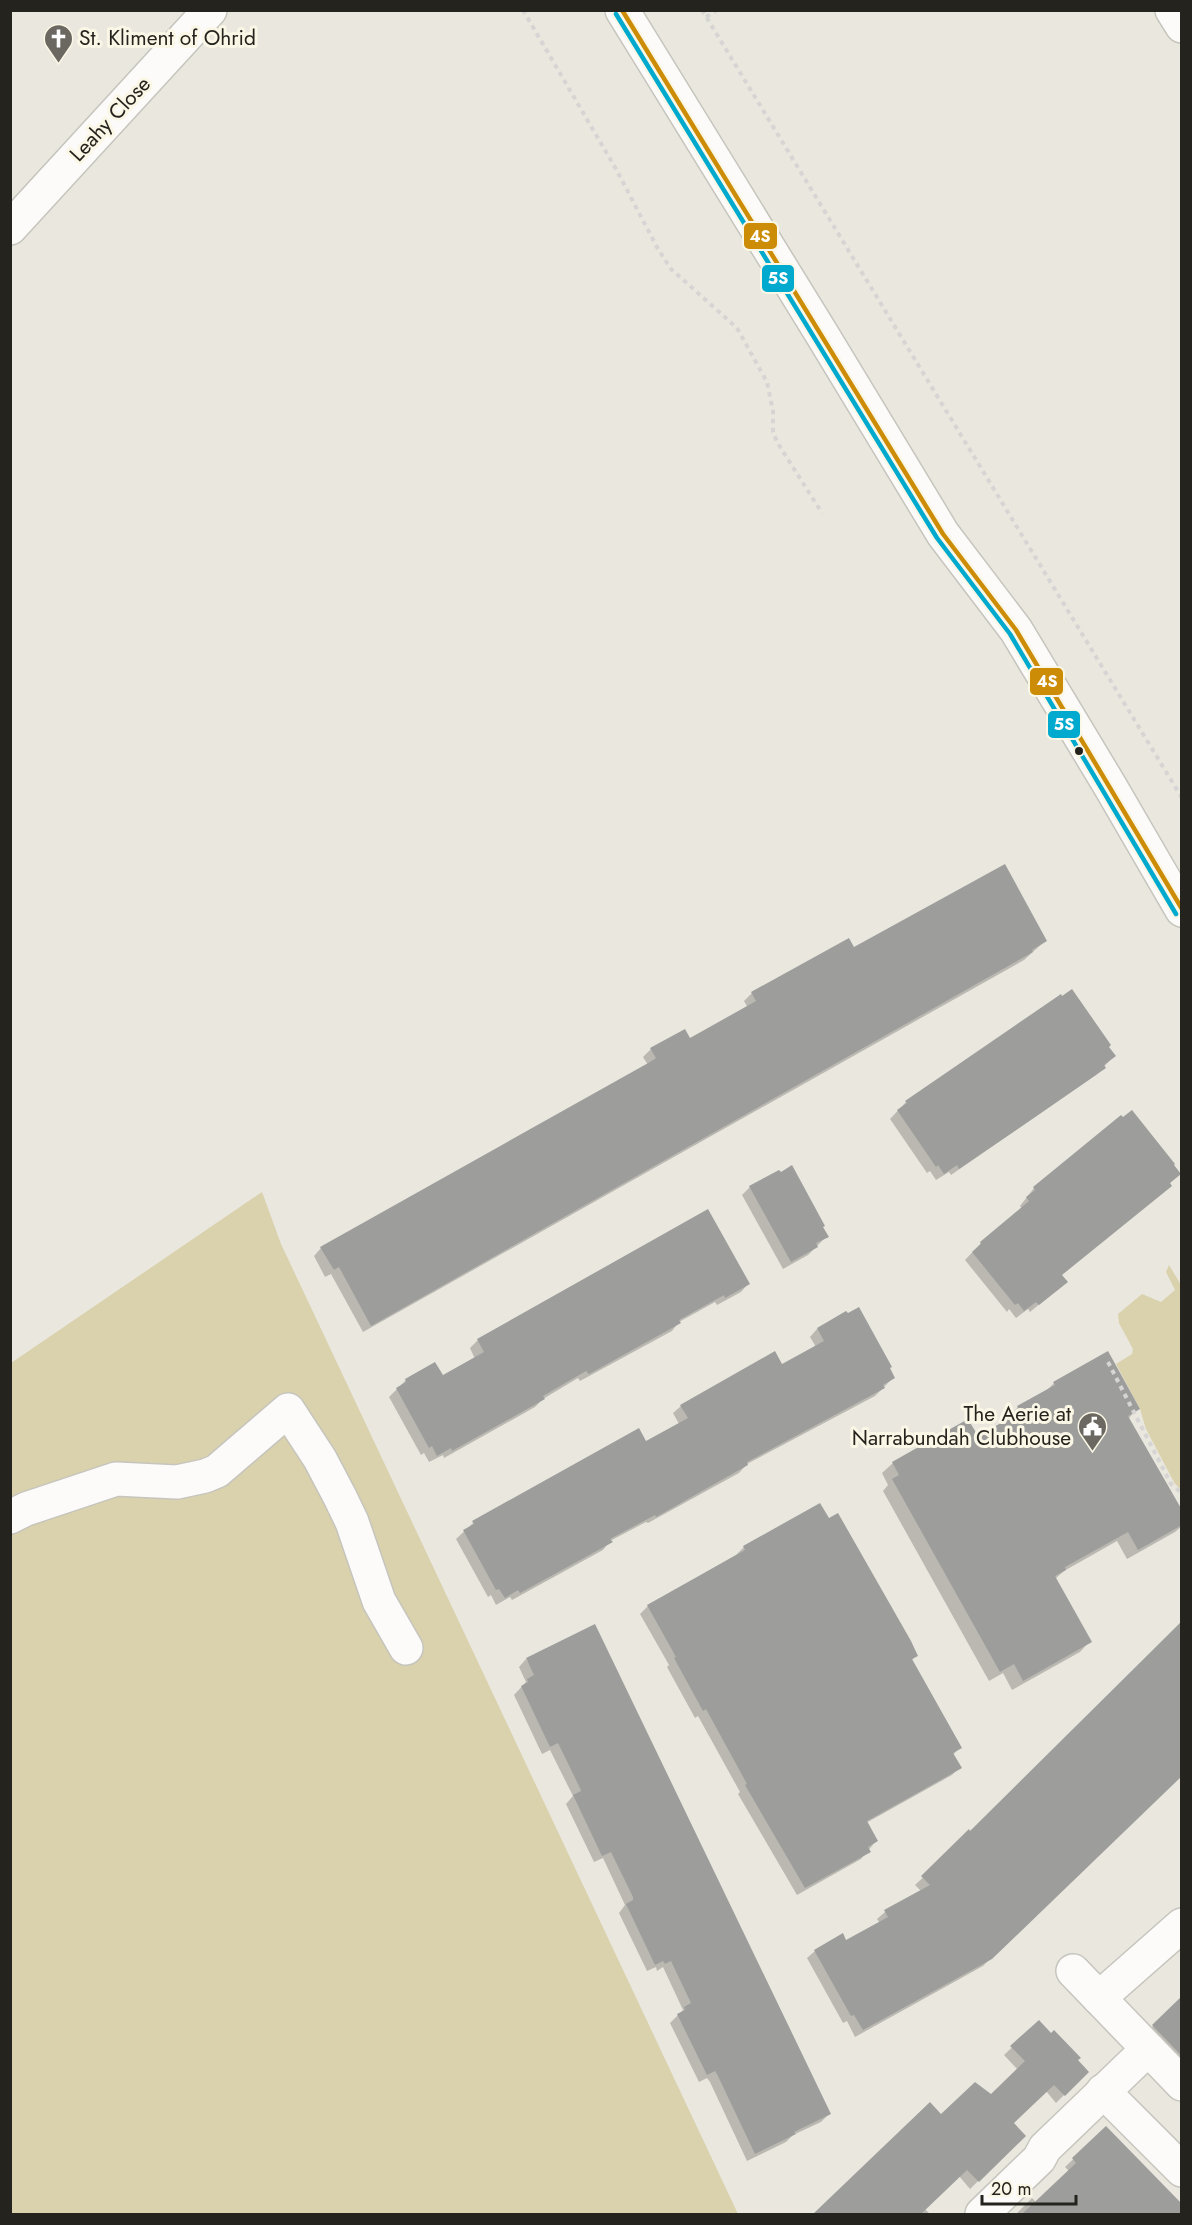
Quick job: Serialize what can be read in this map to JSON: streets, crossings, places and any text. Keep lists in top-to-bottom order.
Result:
{
  "streets": {
    "street": ["Leahy Close"]
  },
  "places": {
    "church": ["St. Kliment of Ohrid"],
    "public building": ["The Aerie at Narrabundah Clubhouse"]
  },
  "lines": ["transit line 4S", "transit line 5S"],
  "scale_bar": "20 m"
}
